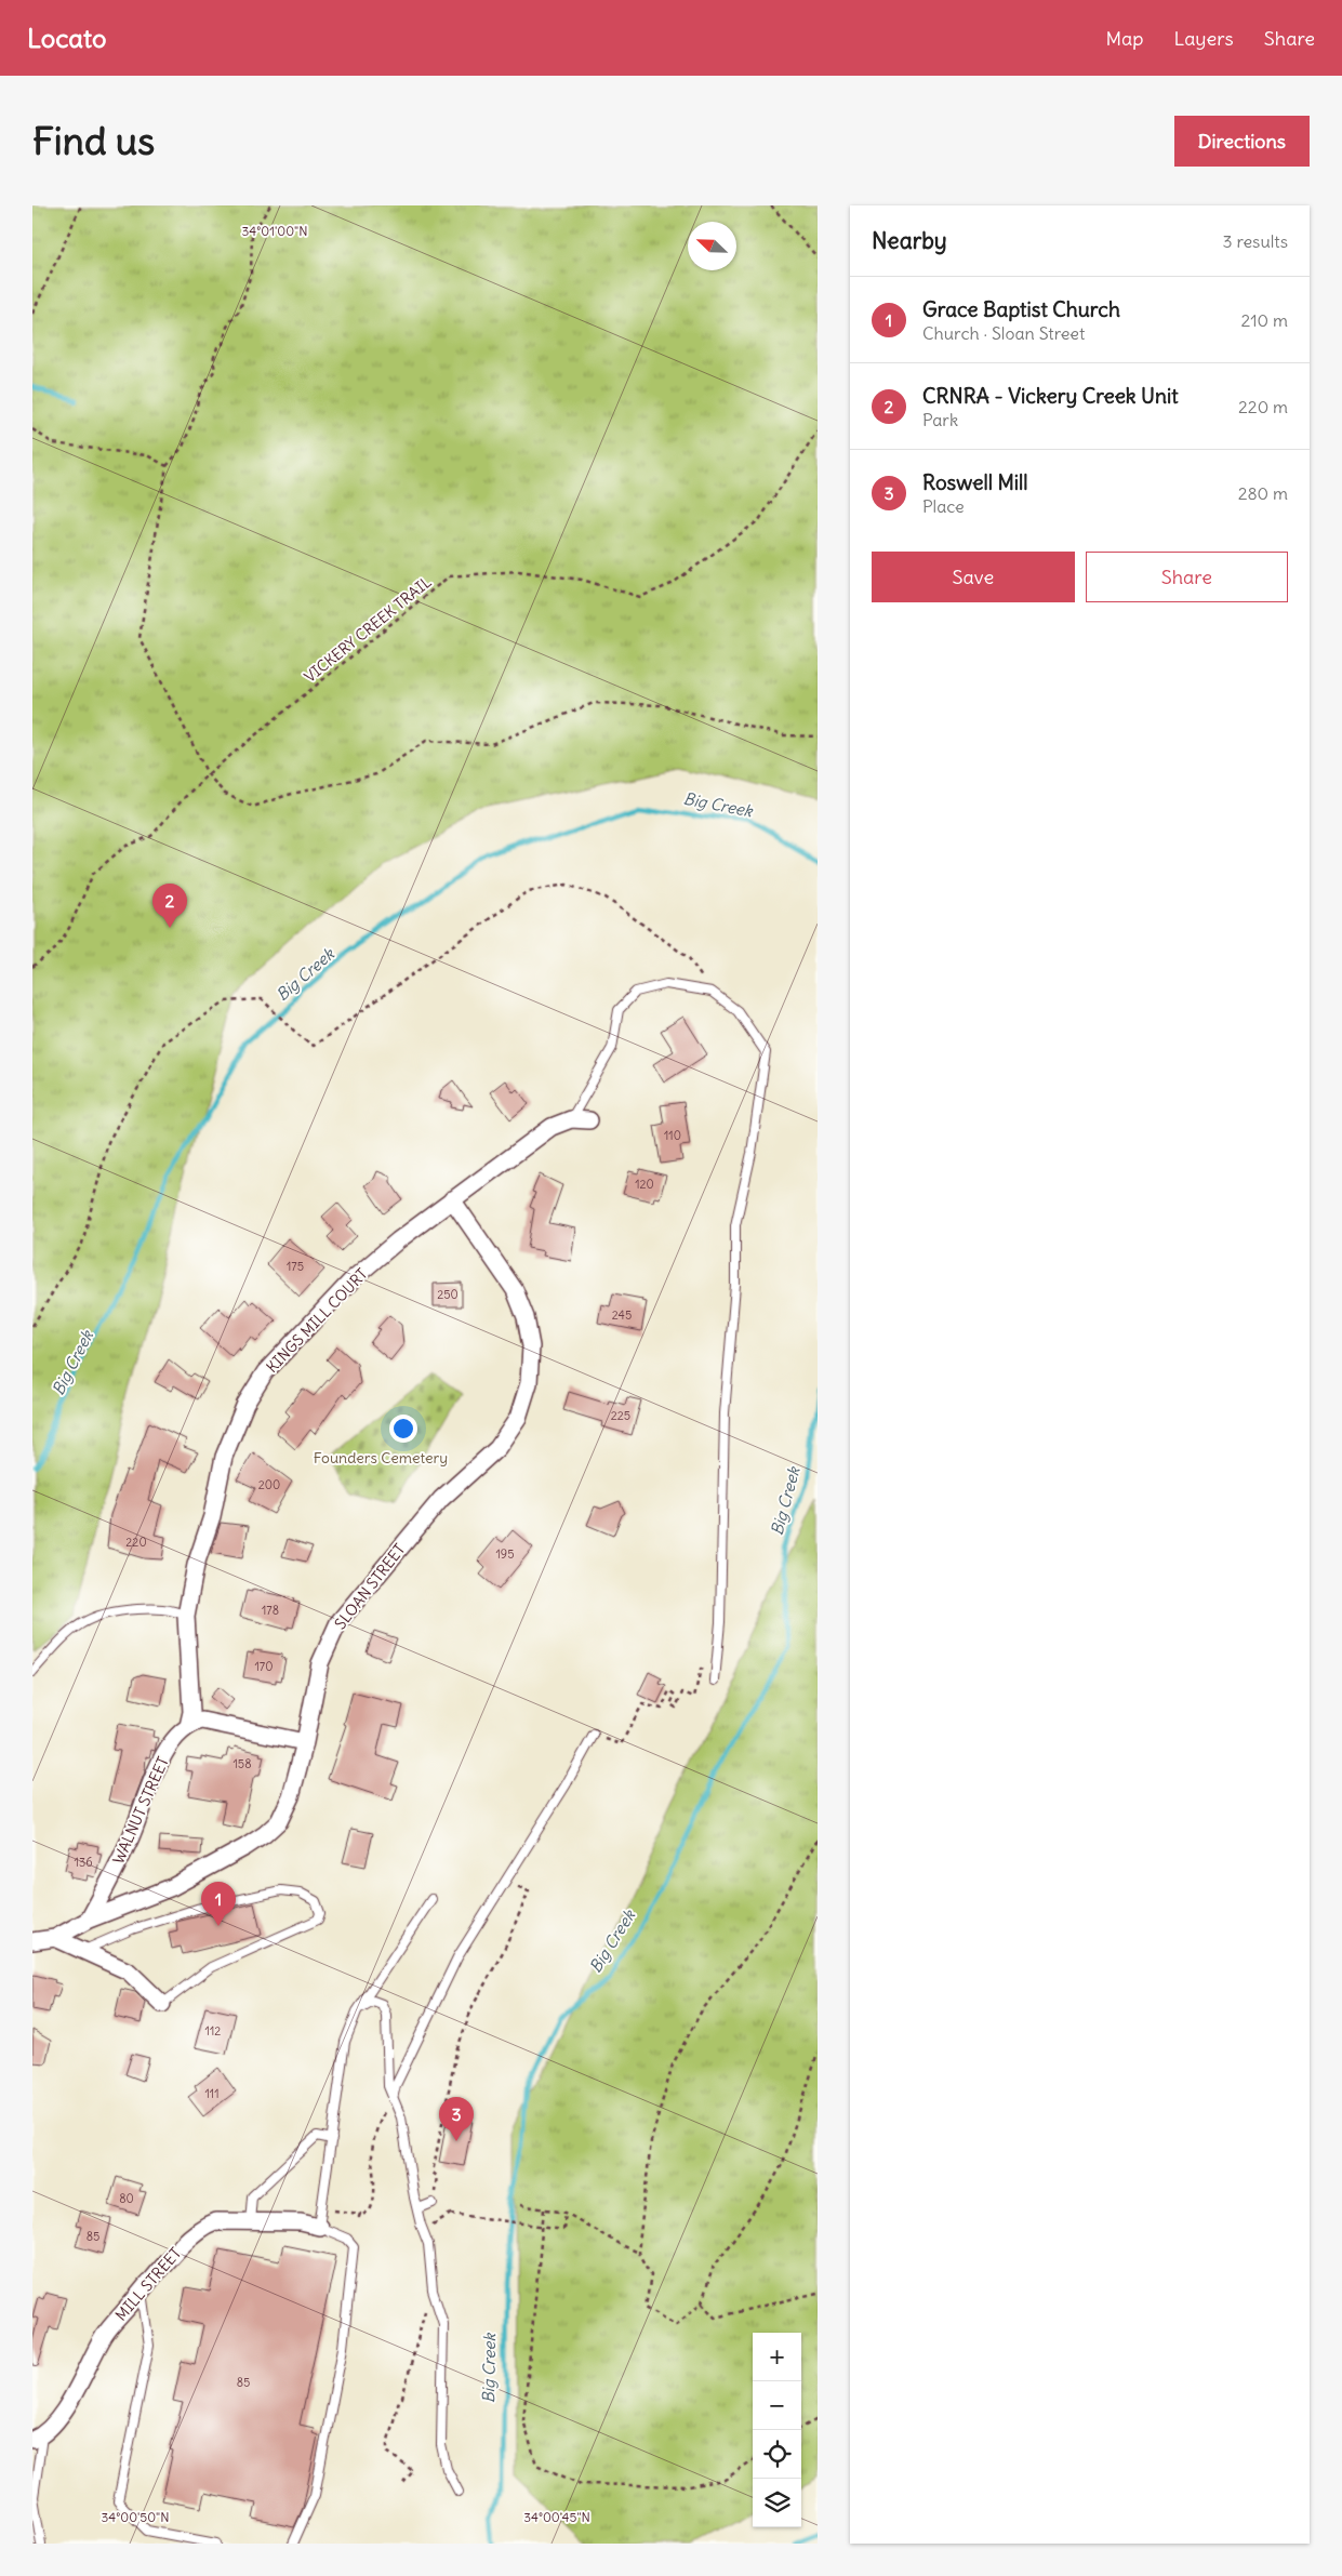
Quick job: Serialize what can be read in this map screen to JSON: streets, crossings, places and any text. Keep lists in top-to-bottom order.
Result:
{
  "streets": {
    "street": [
      "KINGS MILL COURT",
      "SLOAN STREET",
      "WALNUT STREET",
      "MILL STREET"
    ],
    "path": ["VICKERY CREEK TRAIL"]
  },
  "crossings": [
    ["KINGS MILL COURT", "SLOAN STREET"],
    ["KINGS MILL COURT", "WALNUT STREET"],
    ["SLOAN STREET", "WALNUT STREET"]
  ],
  "water": ["Big Creek"],
  "parks": ["Founders Cemetery"],
  "house_numbers": [
    "110",
    "120",
    "175",
    "250",
    "245",
    "225",
    "200",
    "220",
    "195",
    "178",
    "170",
    "158",
    "136",
    "112",
    "111",
    "80",
    "85",
    "85"
  ],
  "north": "top left",
  "page": {
    "header": "Locato",
    "nav": ["Map", "Layers", "Share"],
    "buttons": [
      "Directions",
      ["Save", "Share"]
    ],
    "title": "Find us",
    "heading": ["Nearby", "3 results"],
    "list": [
      {
        "mark": "1",
        "name": "Grace Baptist Church",
        "note": "Church · Sloan Street",
        "value": "210 m"
      },
      {
        "mark": "2",
        "name": "CRNRA - Vickery Creek Unit",
        "note": "Park",
        "value": "220 m"
      },
      {
        "mark": "3",
        "name": "Roswell Mill",
        "note": "Place",
        "value": "280 m"
      }
    ],
    "pins": ["2", "1", "3"],
    "map_buttons": ["+", "−"]
  },
  "coordinates": ["34°01'00\"N", "34°00'50\"N", "34°00'45\"N"]
}
